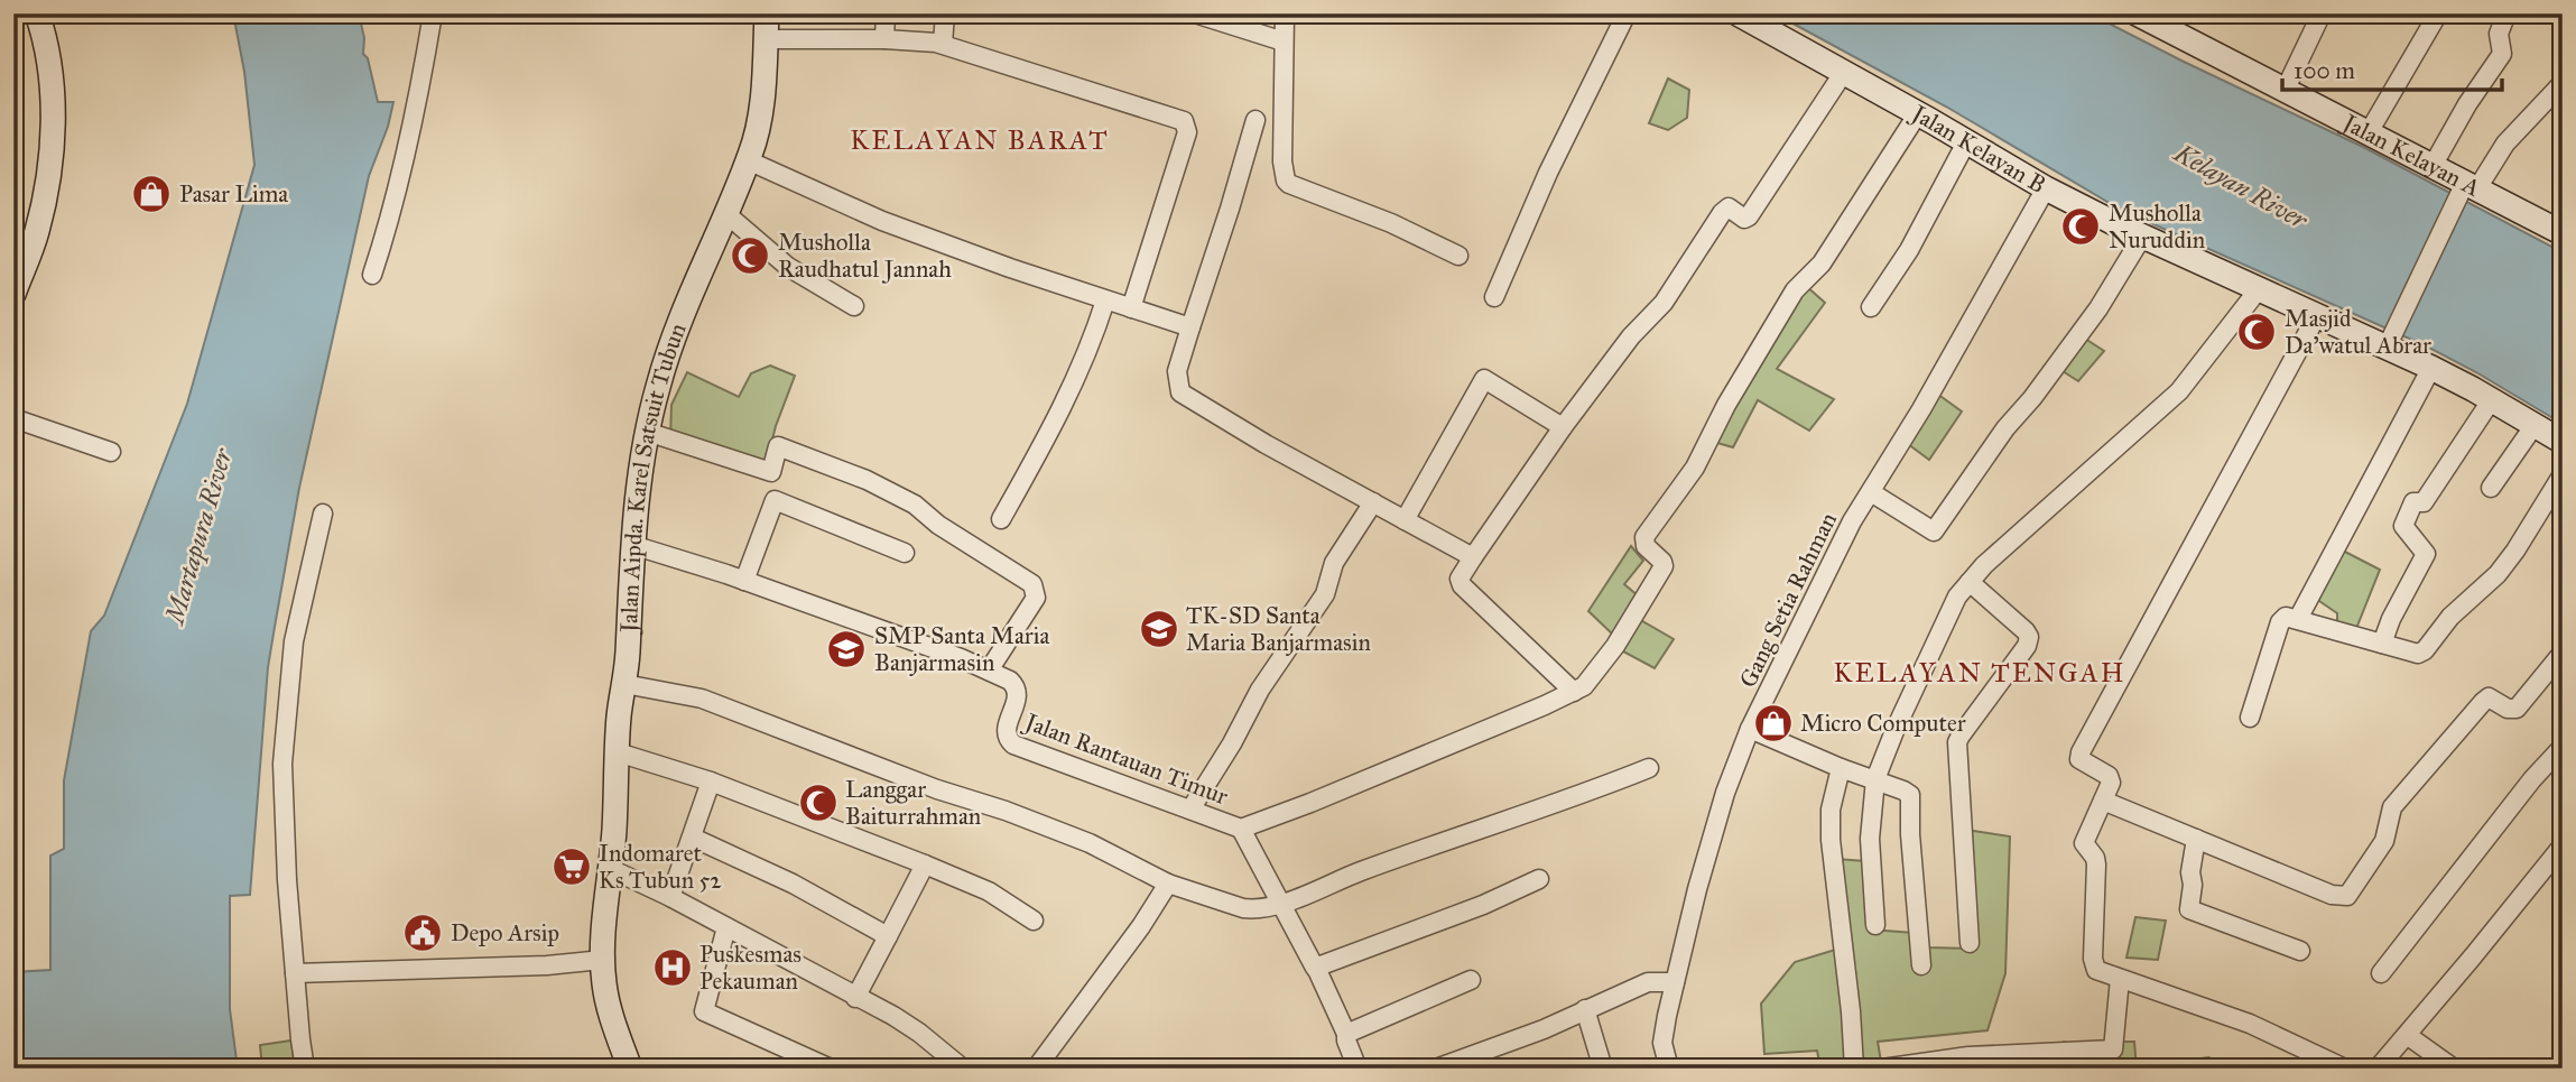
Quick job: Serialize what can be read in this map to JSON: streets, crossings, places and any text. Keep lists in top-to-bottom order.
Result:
{
  "streets": {
    "street": [
      "Jalan Kelayan B",
      "Jalan Kelayan A",
      "Jalan Aipda. Karel Satsuit Tubun",
      "Gang Setia Rahman",
      "Jalan Rantauan Timur"
    ]
  },
  "crossings": [
    ["Jalan Kelayan B", "Gang Setia Rahman"],
    ["Jalan Aipda. Karel Satsuit Tubun", "Jalan Rantauan Timur"]
  ],
  "districts": ["KELAYAN BARAT", "KELAYAN TENGAH"],
  "water": ["Kelayan River", "Martapura River"],
  "places": {
    "shop": ["Pasar Lima", "Micro Computer"],
    "mosque": [
      "Musholla Nuruddin",
      "Musholla Raudhatul Jannah",
      "Masjid Da'watul Abrar",
      "Langgar Baiturrahman"
    ],
    "school or university": ["TK-SD Santa Maria Banjarmasin", "SMP Santa Maria Banjarmasin"],
    "supermarket": ["Indomaret Ks Tubun 52"],
    "public building": ["Depo Arsip"],
    "hospital": ["Puskesmas Pekauman"]
  },
  "scale_bar": "100 m"
}
